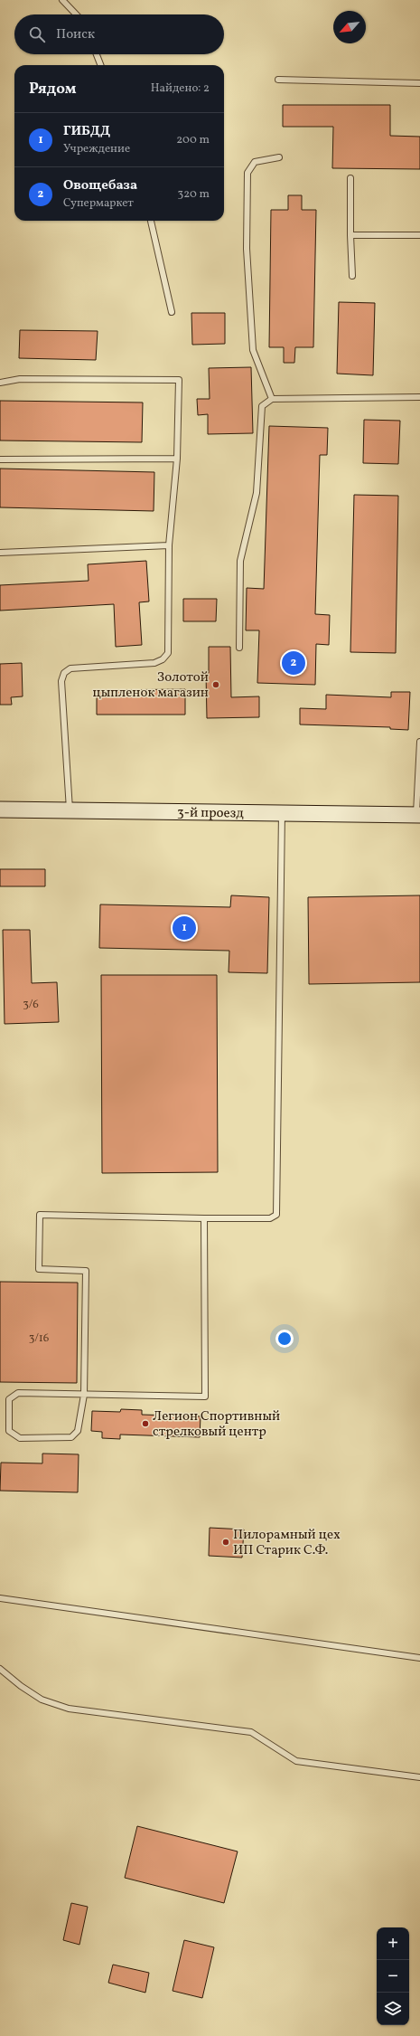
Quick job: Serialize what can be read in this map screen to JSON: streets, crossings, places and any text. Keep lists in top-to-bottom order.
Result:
{
  "streets": {
    "street": ["3-й проезд"]
  },
  "places": ["Золотой цыпленок магазин", "Легион Спортивный стрелковый центр", "Пилорамный цех ИП Старик С.Ф."],
  "house_numbers": ["3/6", "3/16"],
  "north": "bottom left",
  "page": {
    "search": "Поиск",
    "heading": ["Рядом", "Найдено: 2"],
    "list": [
      {
        "mark": "1",
        "name": "ГИБДД",
        "note": "Учреждение",
        "value": "200 m"
      },
      {
        "mark": "2",
        "name": "Овощебаза",
        "note": "Супермаркет",
        "value": "320 m"
      }
    ],
    "pins": ["2", "1"],
    "map_buttons": ["+", "−"]
  }
}
